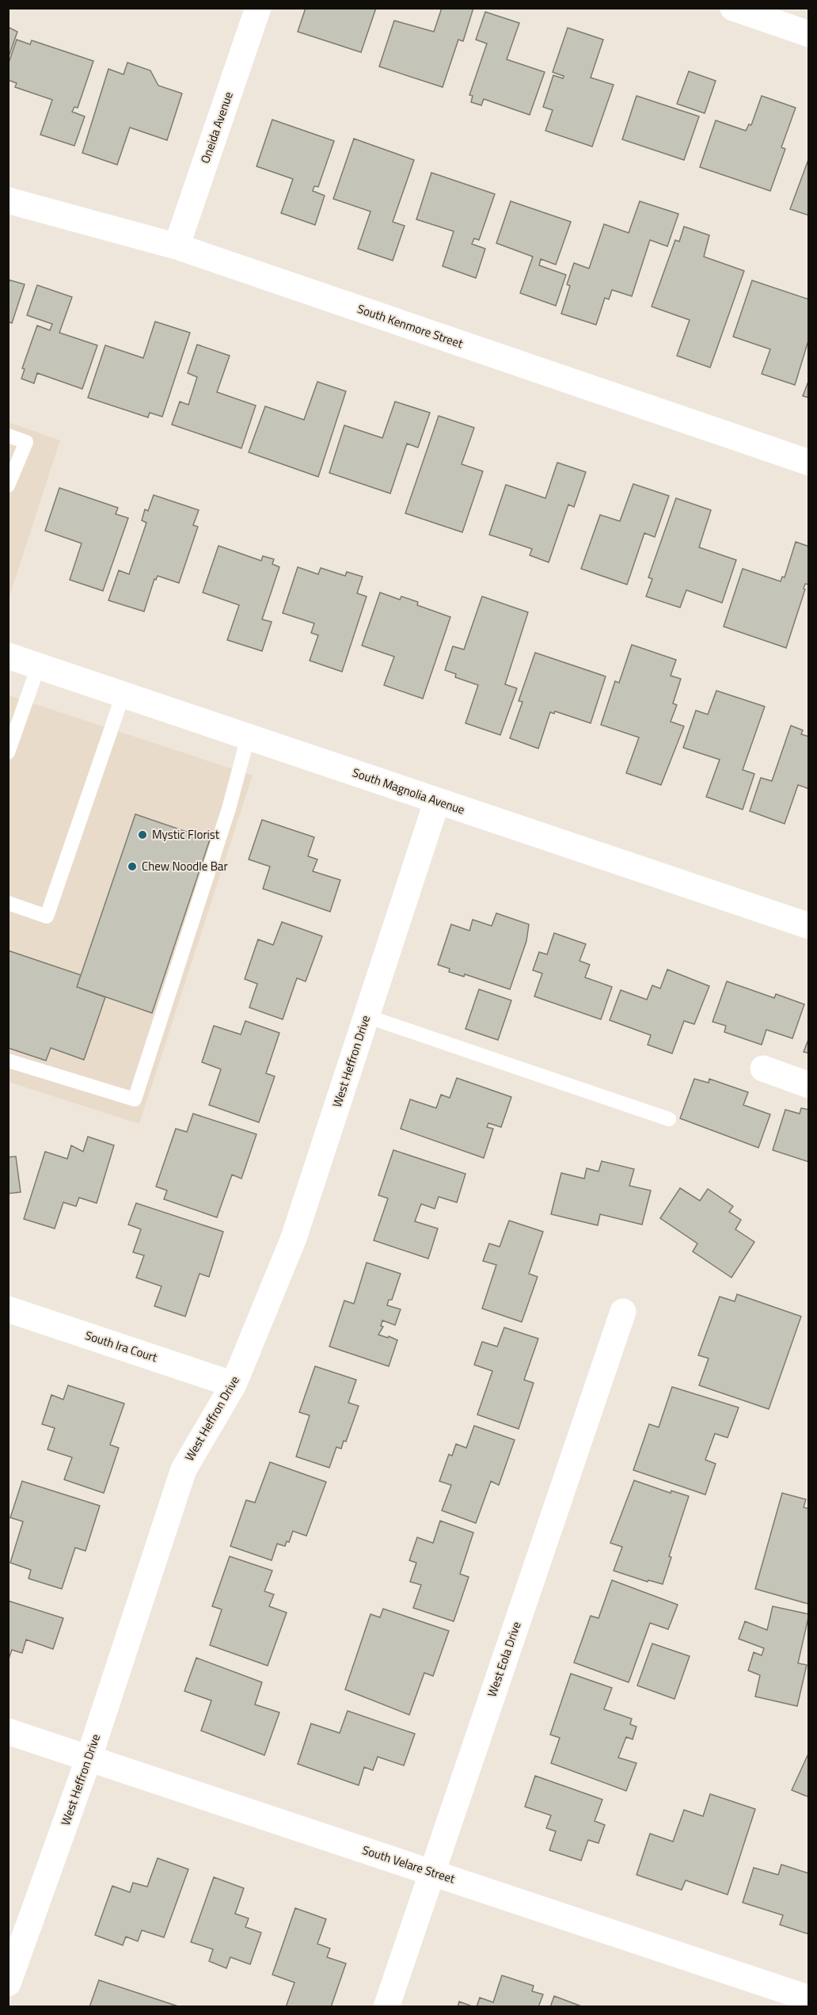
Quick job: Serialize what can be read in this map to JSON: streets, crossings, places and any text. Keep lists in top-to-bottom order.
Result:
{
  "streets": {
    "street": [
      "Oneida Avenue",
      "South Kenmore Street",
      "South Magnolia Avenue",
      "West Heffron Drive",
      "South Ira Court",
      "West Eola Drive",
      "South Velare Street"
    ]
  },
  "crossings": [
    ["Oneida Avenue", "South Kenmore Street"],
    ["South Magnolia Avenue", "West Heffron Drive"],
    ["West Heffron Drive", "South Ira Court"],
    ["West Heffron Drive", "South Velare Street"],
    ["West Eola Drive", "South Velare Street"]
  ],
  "places": ["Mystic Florist", "Chew Noodle Bar"]
}
